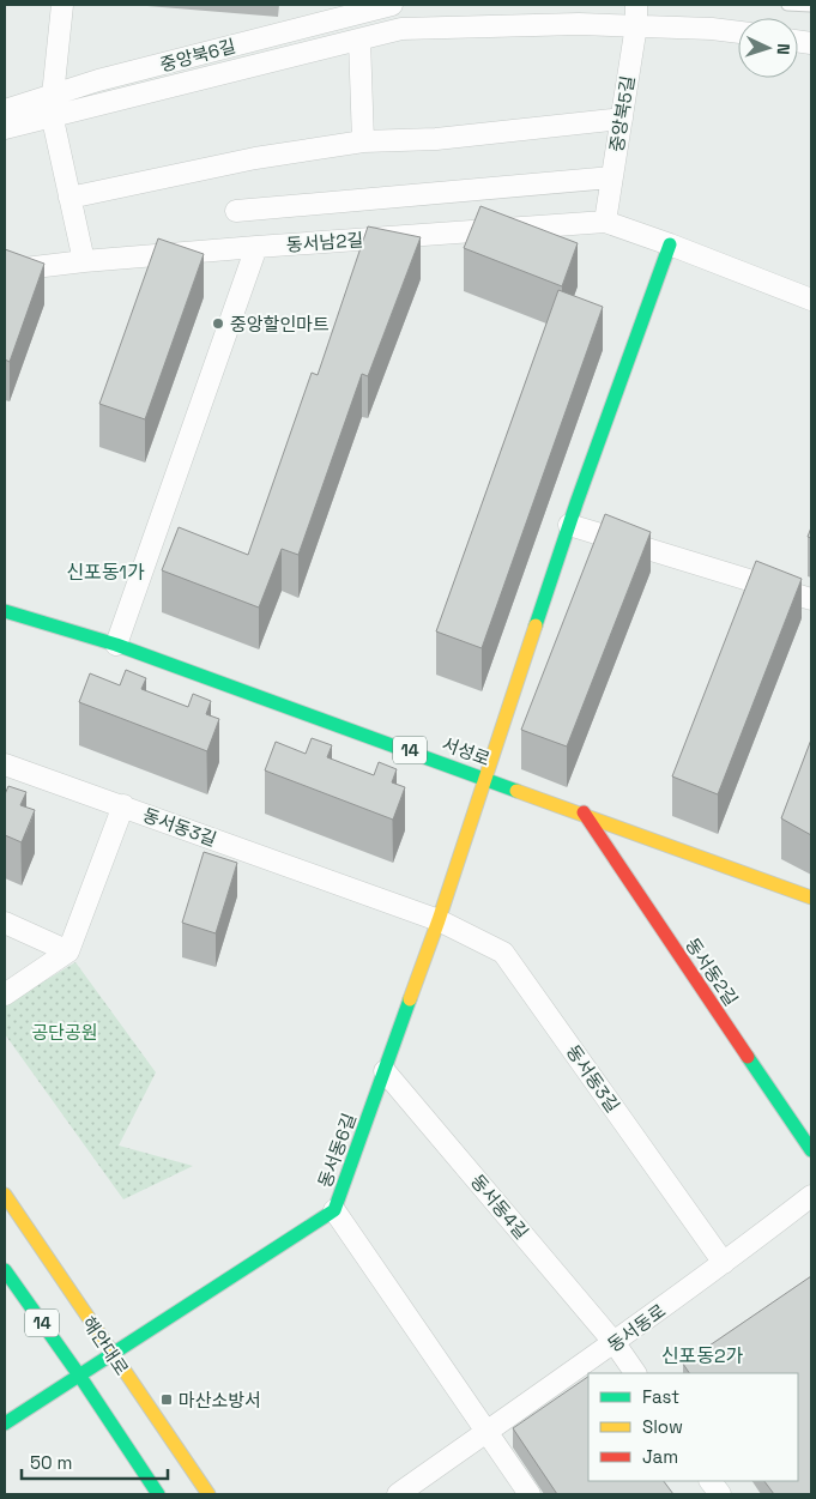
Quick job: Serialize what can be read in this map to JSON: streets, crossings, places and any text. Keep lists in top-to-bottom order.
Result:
{
  "streets": {
    "main road": [
      "14",
      "서성로",
      "동서동2길",
      "동서동6길",
      "해안대로"
    ],
    "street": [
      "중앙북6길",
      "중앙북5길",
      "동서남2길",
      "동서동3길",
      "동서동4길",
      "동서동로"
    ]
  },
  "crossings": [
    ["중앙북5길", "동서남2길"],
    ["동서남2길", "동서동6길"],
    ["14", "동서동6길"],
    ["서성로", "동서동2길"],
    ["서성로", "동서동6길"],
    ["동서동3길", "동서동6길"],
    ["동서동3길", "동서동로"],
    ["동서동6길", "동서동4길"],
    ["동서동6길", "해안대로"],
    ["동서동4길", "동서동로"]
  ],
  "districts": ["신포동1가", "신포동2가"],
  "parks": ["공단공원"],
  "places": {
    "other": ["중앙할인마트"],
    "transit": ["마산소방서"]
  },
  "legend": ["Fast", "Slow", "Jam"],
  "scale_bar": "50 m",
  "north": "right"
}
